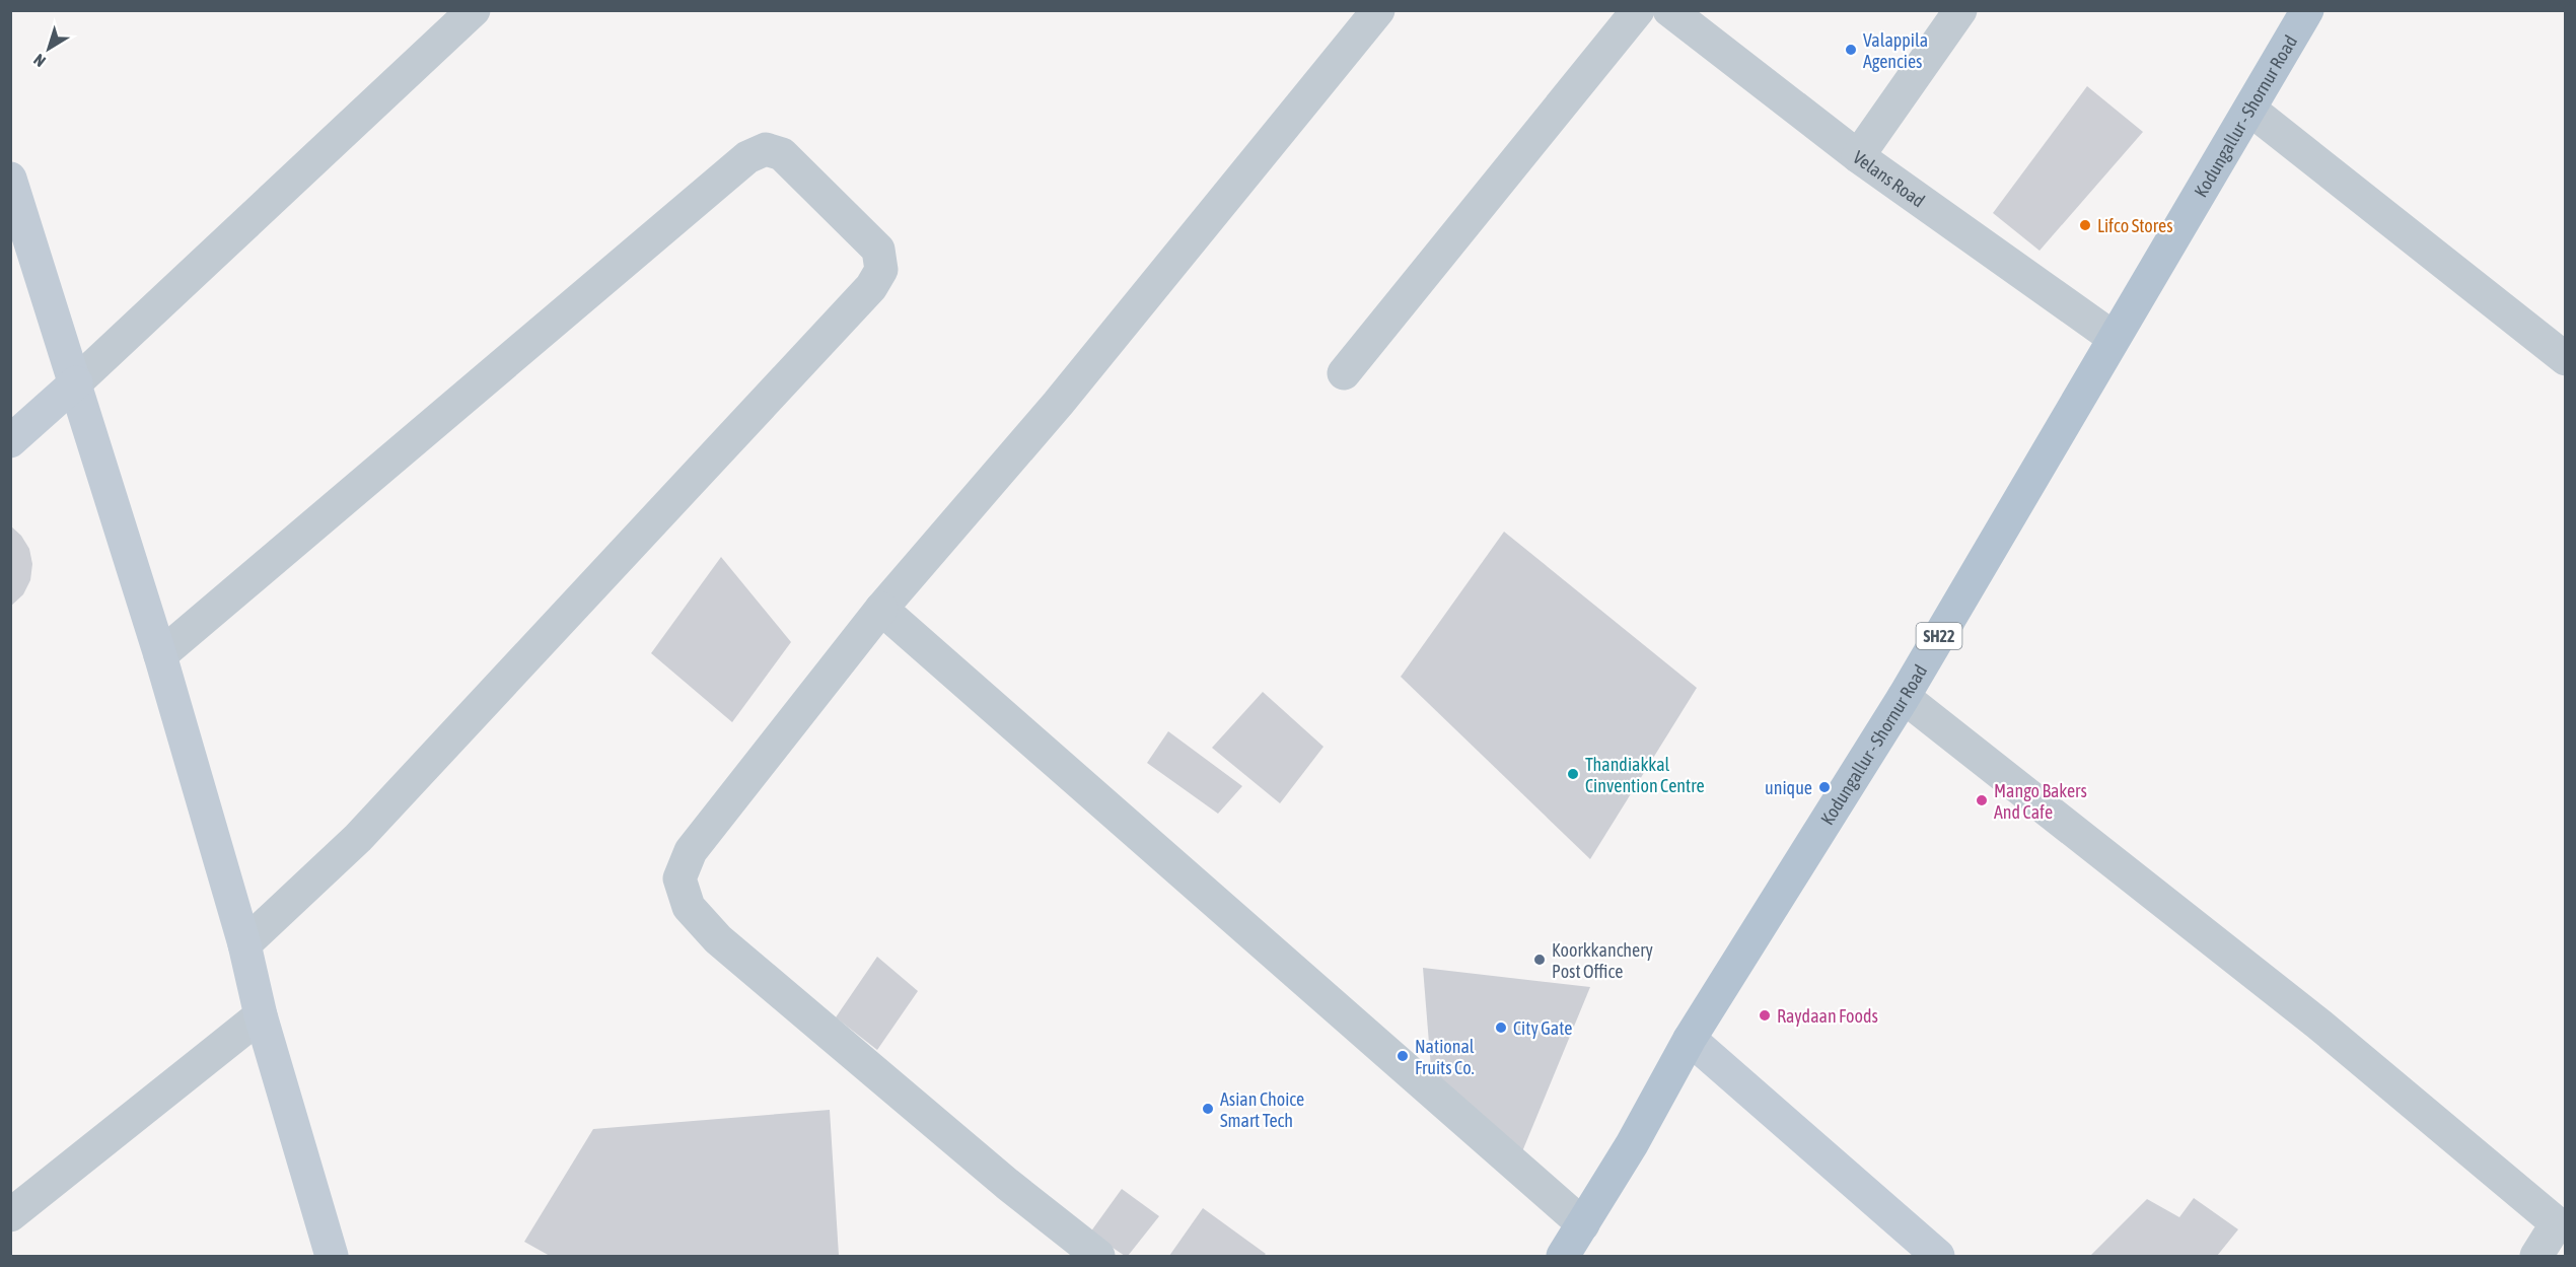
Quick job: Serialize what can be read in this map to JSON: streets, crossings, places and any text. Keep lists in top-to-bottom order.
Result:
{
  "streets": {
    "main road": ["Kodungallur - Shornur Road", "SH22"],
    "street": ["Velans Road"]
  },
  "crossings": [
    ["Kodungallur - Shornur Road", "Velans Road"]
  ],
  "places": [
    "Valappila Agencies",
    "Lifco Stores",
    "Thandiakkal Cinvention Centre",
    "unique",
    "Mango Bakers And Cafe",
    "Koorkkanchery Post Office",
    "Raydaan Foods",
    "City Gate",
    "National Fruits Co.",
    "Asian Choice Smart Tech"
  ],
  "north": "bottom left"
}
